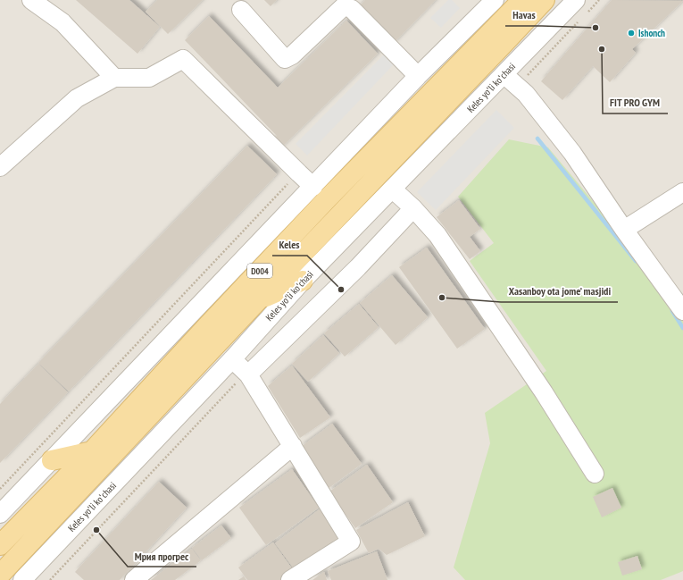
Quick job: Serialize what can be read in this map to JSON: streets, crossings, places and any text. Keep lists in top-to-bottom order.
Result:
{
  "streets": {
    "main road": ["Keles yoʻli koʻchasi", "D004"]
  },
  "places": [
    "Havas",
    "Ishonch",
    "FIT PRO GYM",
    "Keles",
    "Xasanboy ota jome’ masjidi",
    "Мрия прогрес"
  ]
}
